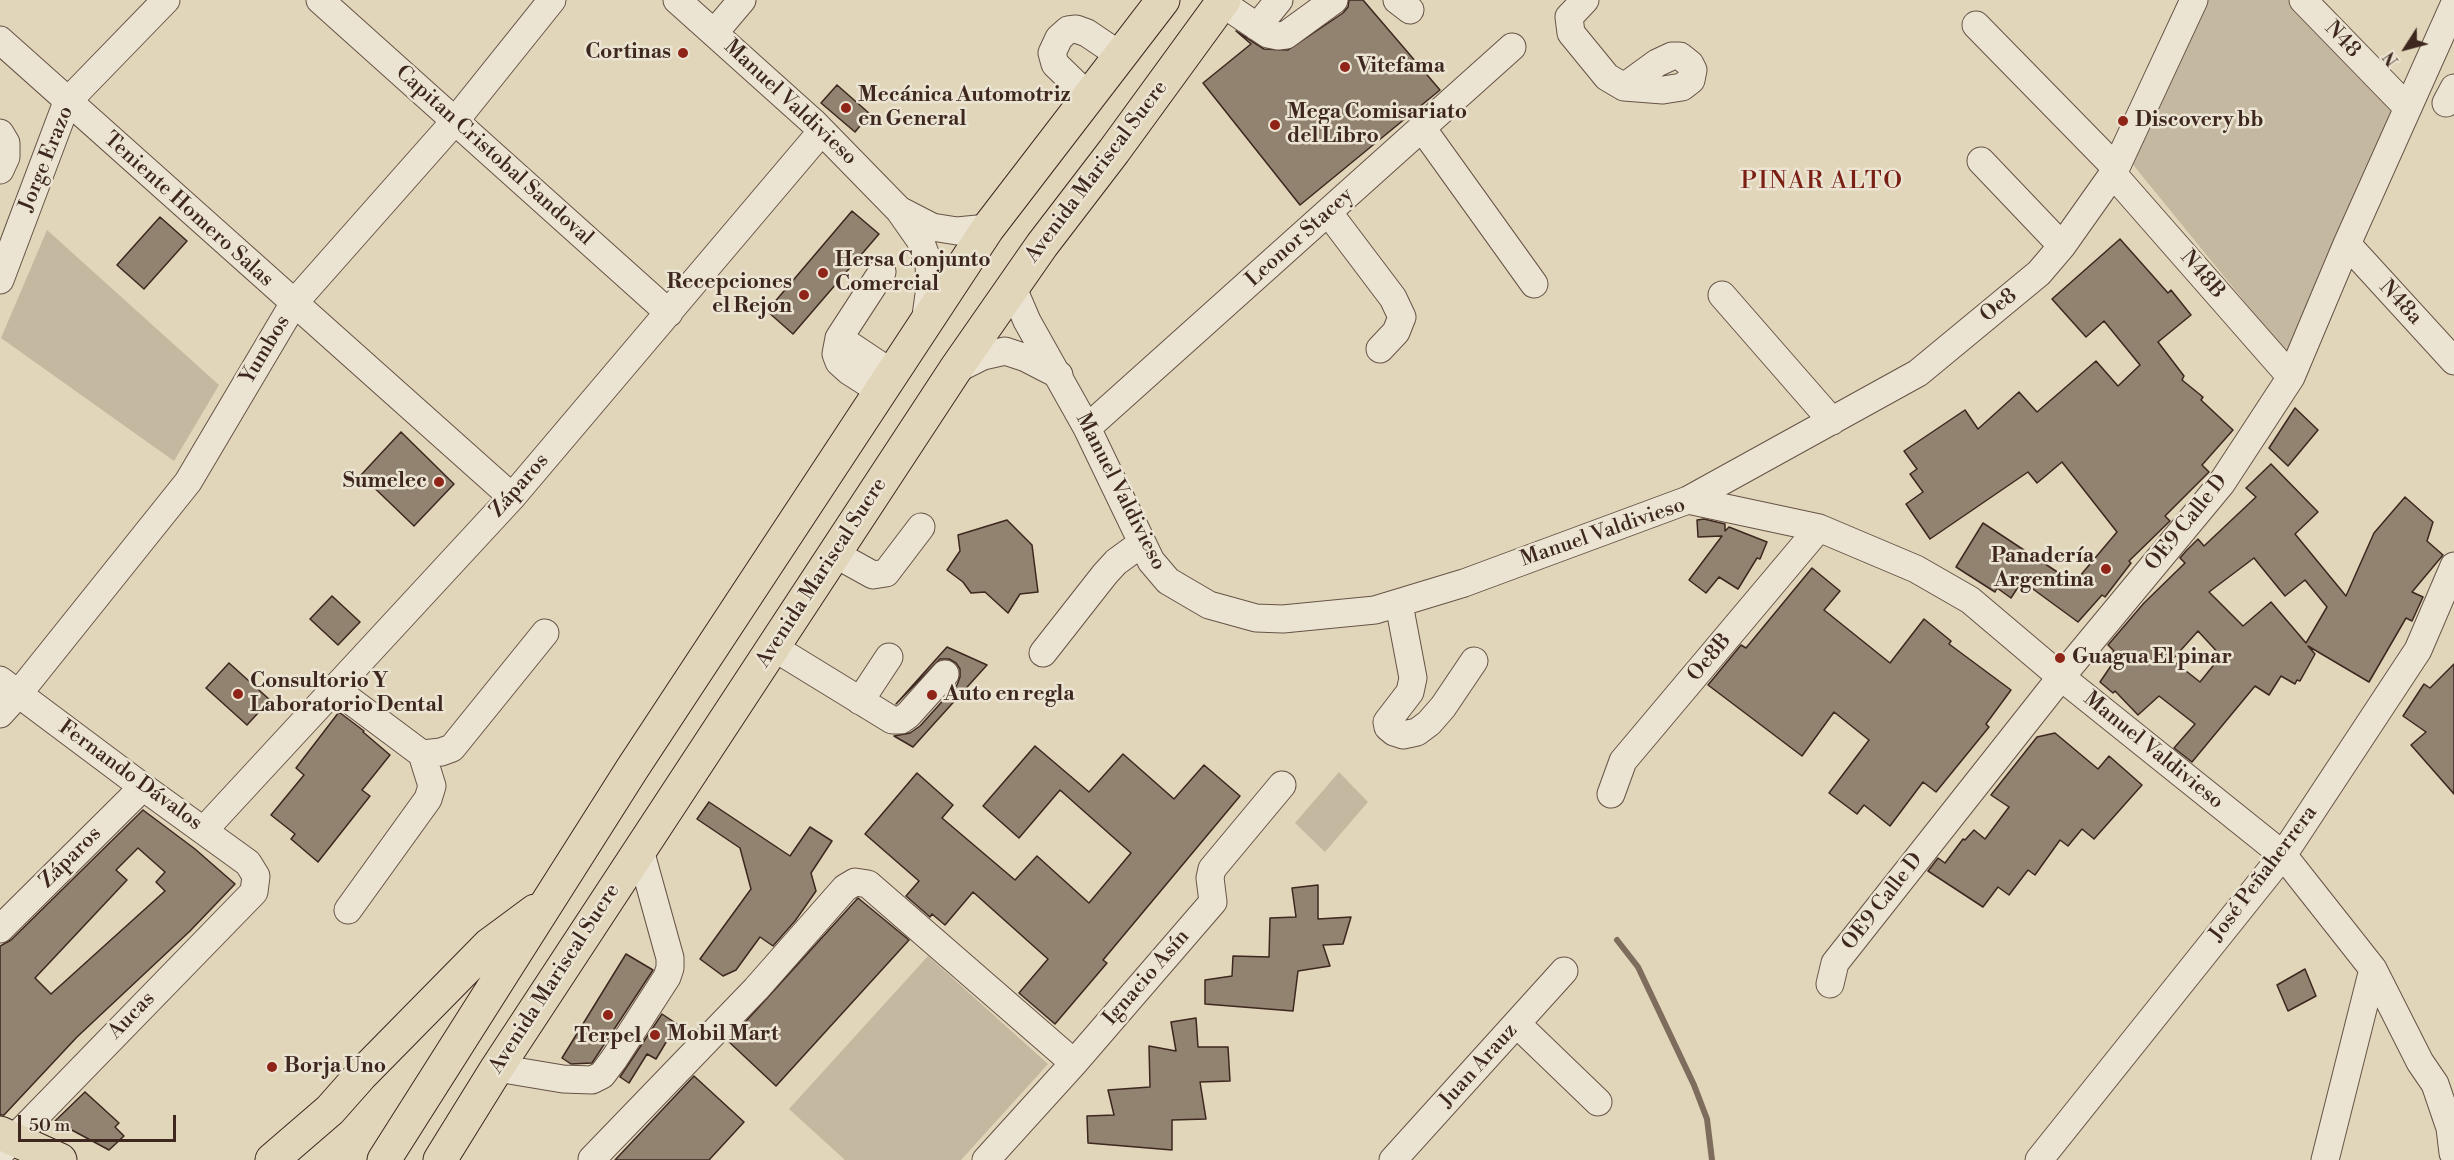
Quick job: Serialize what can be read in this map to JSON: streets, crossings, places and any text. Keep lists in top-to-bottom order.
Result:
{
  "streets": {
    "main road": ["Avenida Mariscal Sucre"],
    "street": [
      "N48",
      "Manuel Valdivieso",
      "Capitan Cristobal Sandoval",
      "Jorge Erazo",
      "Teniente Homero Salas",
      "Leonor Stacey",
      "N48B",
      "N48a",
      "Oe8",
      "Yumbos",
      "Záparos",
      "OE9 Calle D",
      "Oe8B",
      "Fernando Dávalos",
      "José Peñaherrera",
      "Ignacio Asín",
      "Aucas",
      "Juan Arauz"
    ]
  },
  "crossings": [
    ["N48", "OE9 Calle D"],
    ["Manuel Valdivieso", "Avenida Mariscal Sucre"],
    ["Manuel Valdivieso", "Leonor Stacey"],
    ["Manuel Valdivieso", "Oe8"],
    ["Manuel Valdivieso", "Záparos"],
    ["Manuel Valdivieso", "OE9 Calle D"],
    ["Manuel Valdivieso", "Oe8B"],
    ["Manuel Valdivieso", "José Peñaherrera"],
    ["Capitan Cristobal Sandoval", "Yumbos"],
    ["Capitan Cristobal Sandoval", "Záparos"],
    ["Jorge Erazo", "Teniente Homero Salas"],
    ["Teniente Homero Salas", "Yumbos"],
    ["Teniente Homero Salas", "Záparos"],
    ["N48B", "Oe8"],
    ["N48B", "OE9 Calle D"],
    ["N48a", "OE9 Calle D"],
    ["Yumbos", "Fernando Dávalos"],
    ["Záparos", "Fernando Dávalos"],
    ["Fernando Dávalos", "Aucas"]
  ],
  "districts": ["PINAR ALTO"],
  "places": [
    "Cortinas",
    "Vitefama",
    "Mecánica Automotriz en General",
    "Discovery bb",
    "Mega Comisariato del Libro",
    "Hersa Conjunto Comercial",
    "Recepciones el Rejon",
    "Sumelec",
    "Panadería Argentina",
    "Guagua El pinar",
    "Consultorio Y Laboratorio Dental",
    "Auto en regla",
    "Terpel",
    "Mobil Mart",
    "Borja Uno"
  ],
  "scale_bar": "50 m",
  "north": "bottom left"
}
